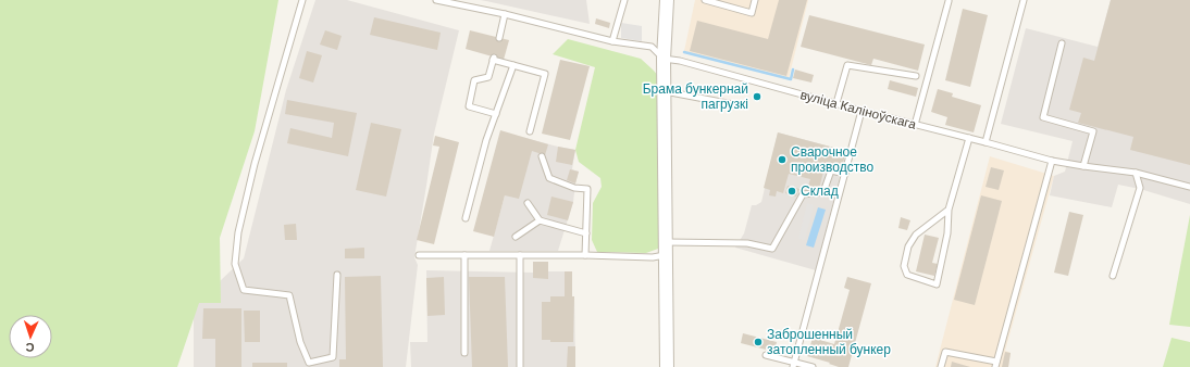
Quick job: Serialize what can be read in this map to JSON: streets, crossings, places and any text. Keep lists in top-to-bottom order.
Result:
{
  "streets": {
    "lane": ["вуліца Каліноўскага"]
  },
  "places": [
    "Брама бункернай пагрузкі",
    "Сварочное производство",
    "Склад",
    "Заброшенный затопленный бункер"
  ],
  "north": "bottom"
}
